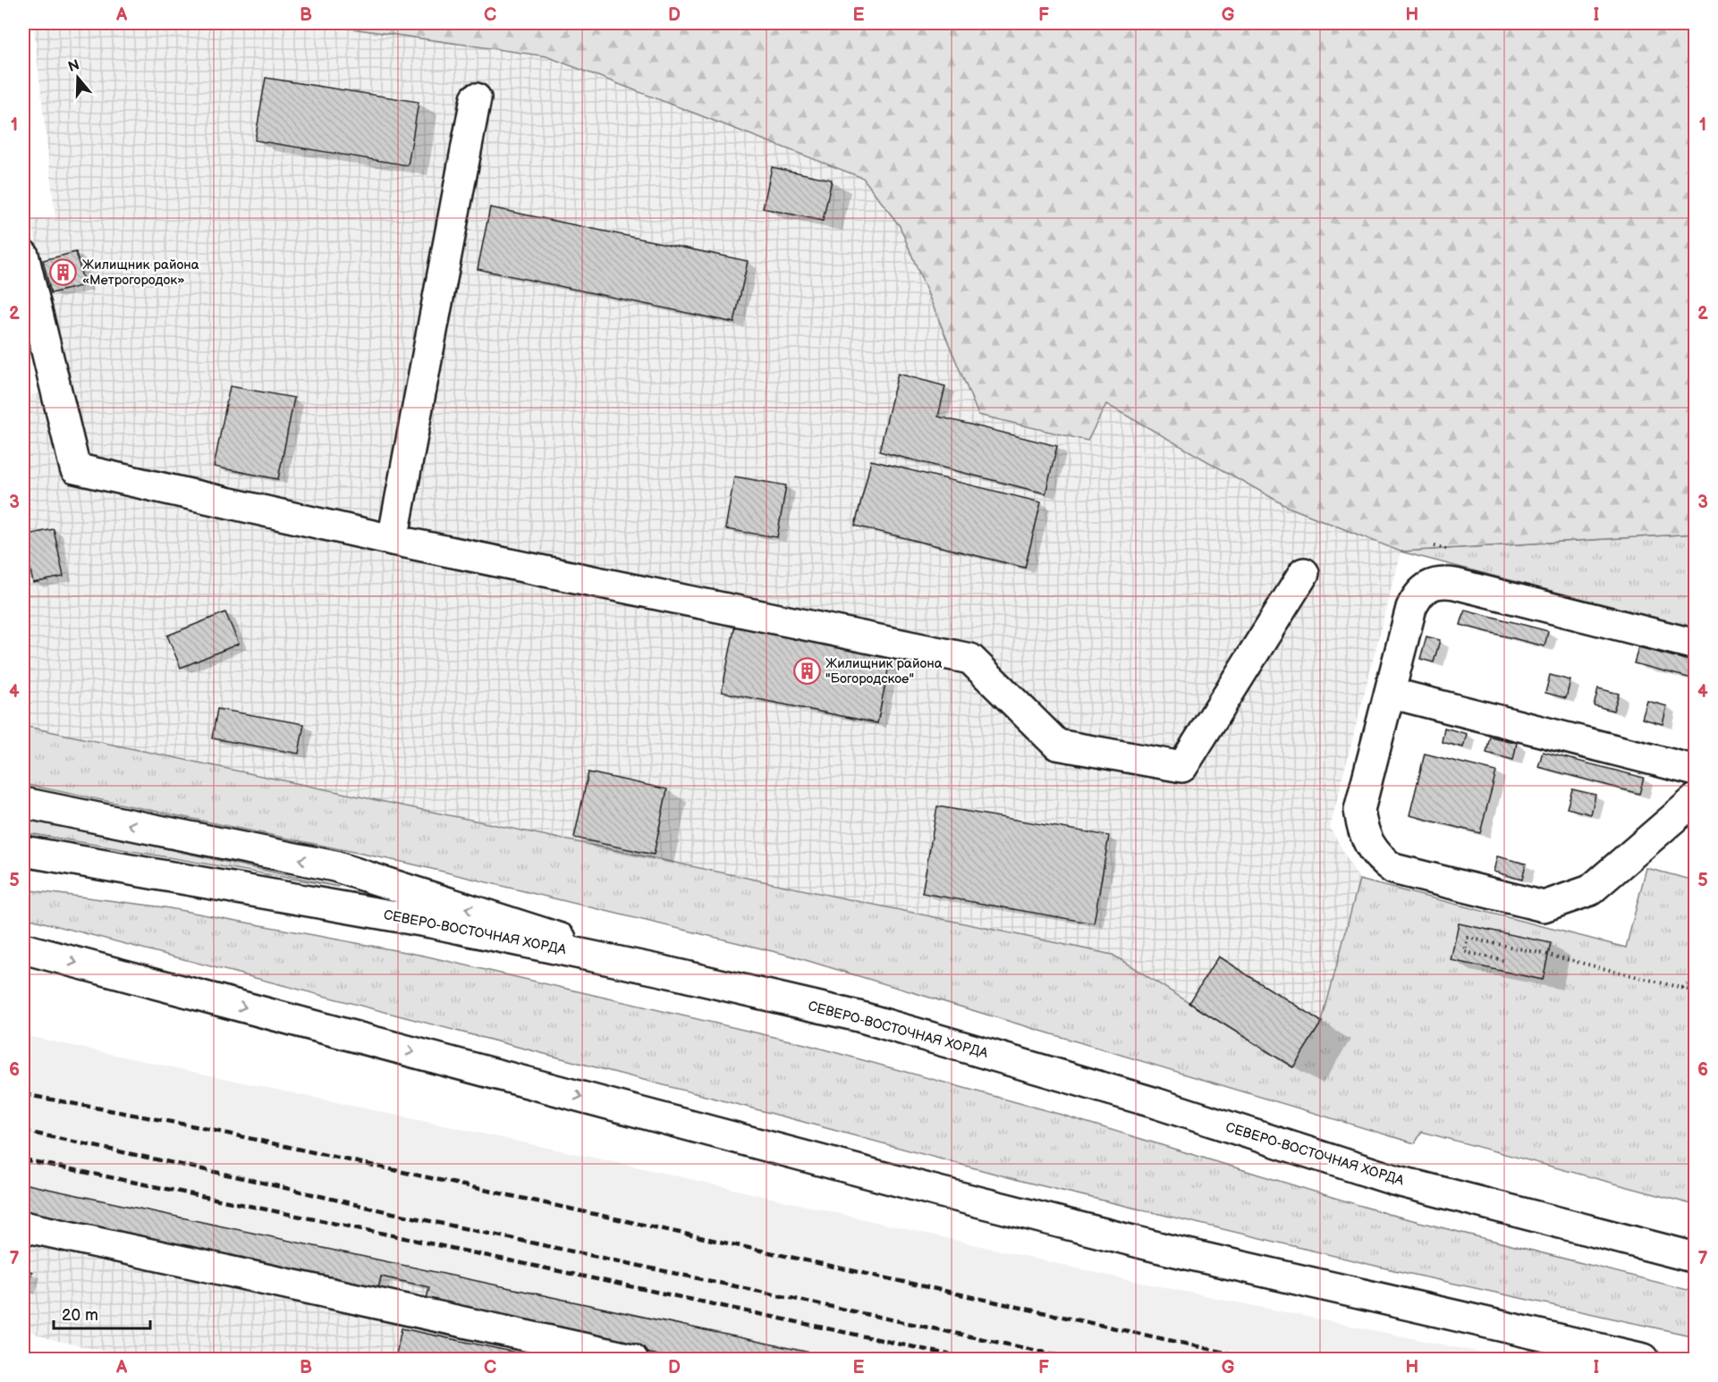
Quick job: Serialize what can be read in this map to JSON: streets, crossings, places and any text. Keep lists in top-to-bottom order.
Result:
{
  "streets": {
    "street": ["СЕВЕРО-ВОСТОЧНАЯ ХОРДА"]
  },
  "places": {
    "building": ["Жилищник района «Метрогородок»", "Жилищник района \"Богородское\""]
  },
  "scale_bar": "20 m",
  "north": "top",
  "grid": {
    "columns": [
      "A",
      "B",
      "C",
      "D",
      "E",
      "F",
      "G",
      "H",
      "I"
    ],
    "rows": [
      "1",
      "2",
      "3",
      "4",
      "5",
      "6",
      "7"
    ]
  }
}
